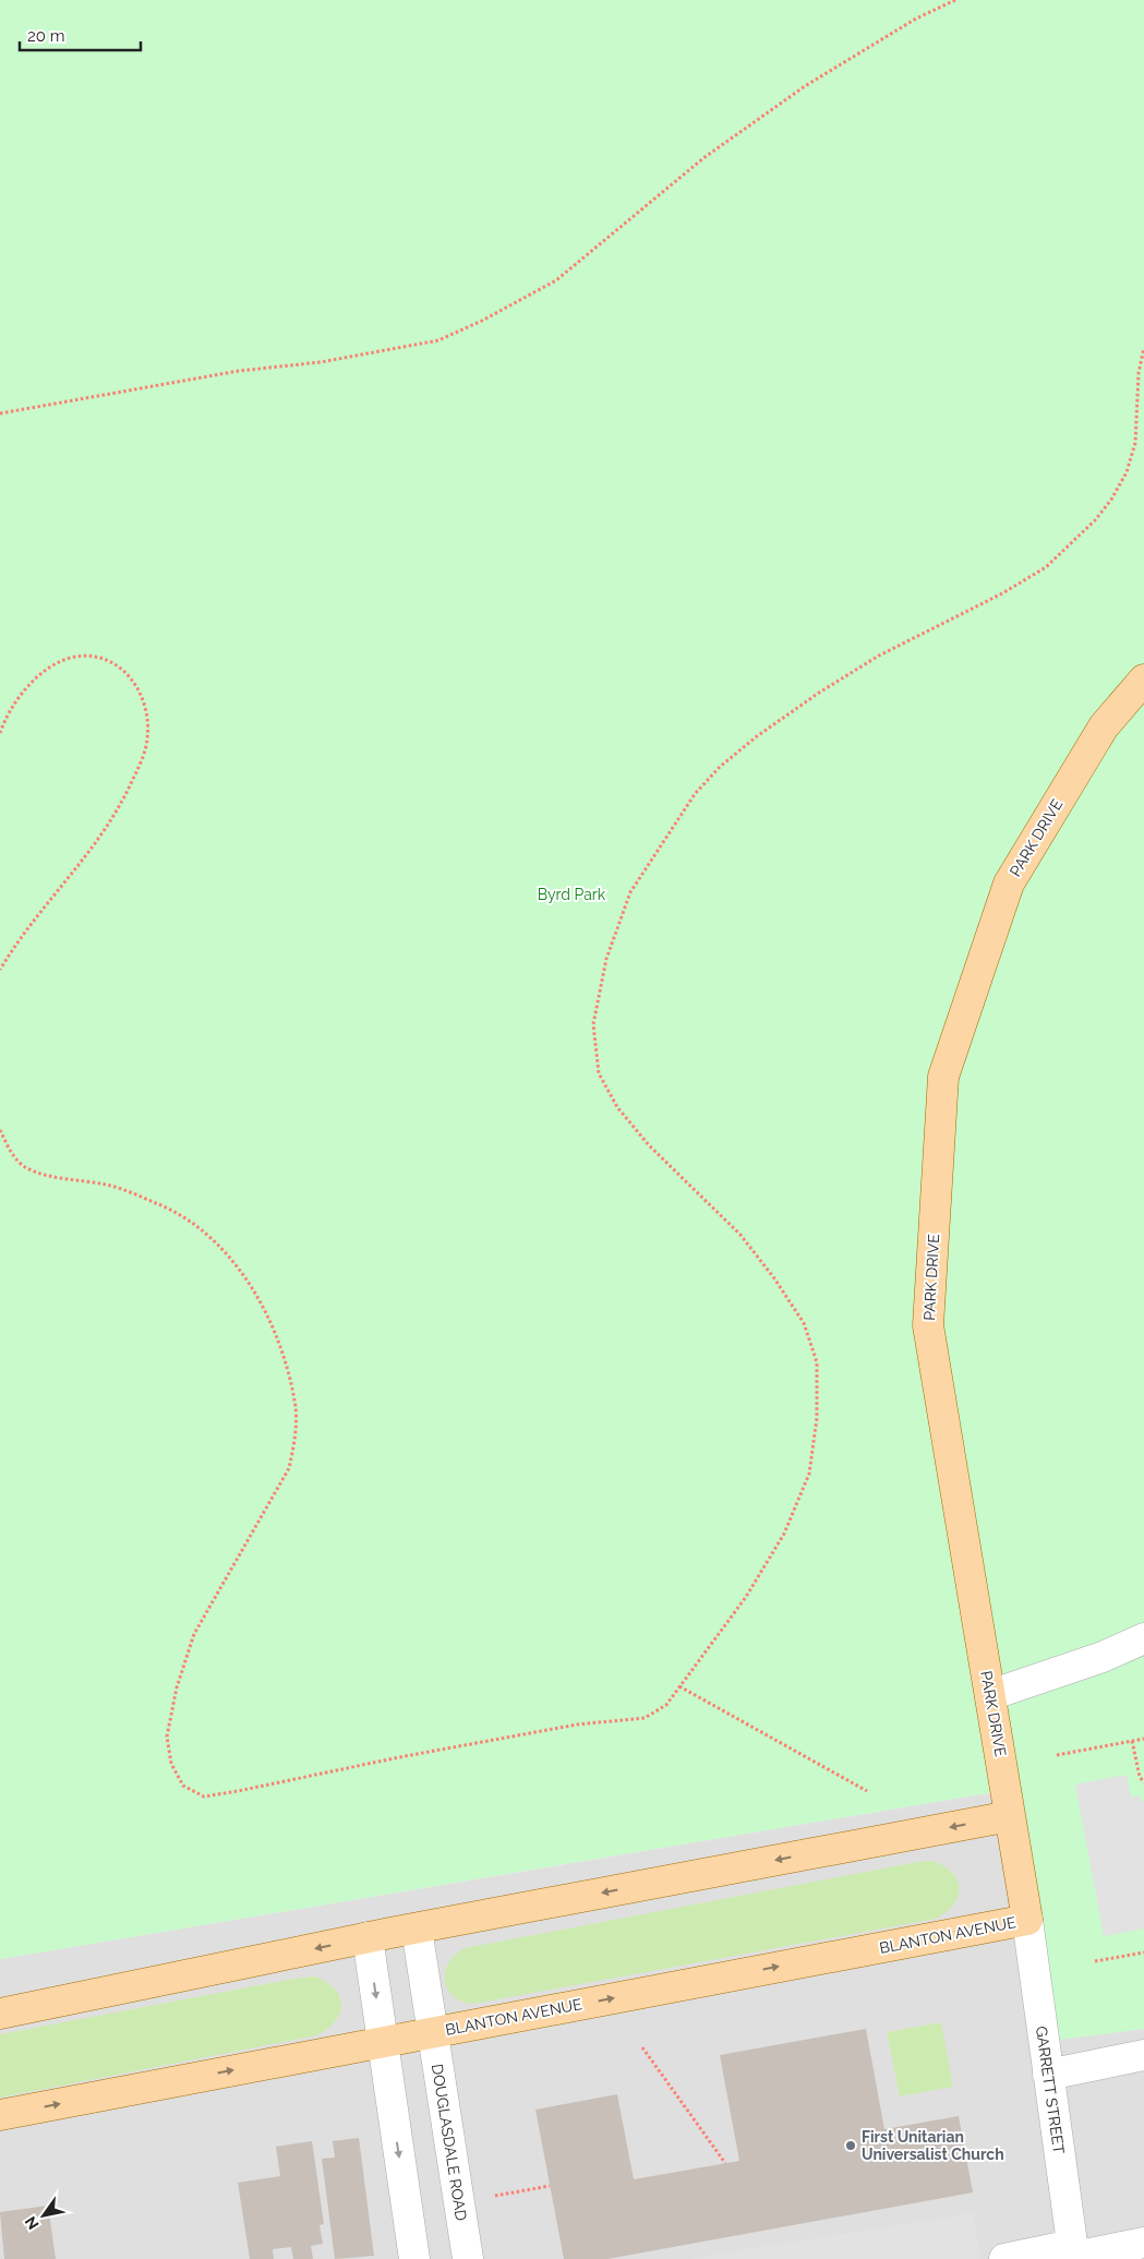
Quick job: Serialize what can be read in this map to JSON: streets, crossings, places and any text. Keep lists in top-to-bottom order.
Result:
{
  "streets": {
    "main road": ["PARK DRIVE", "BLANTON AVENUE"],
    "street": ["GARRETT STREET", "DOUGLASDALE ROAD"]
  },
  "crossings": [
    ["PARK DRIVE", "BLANTON AVENUE"],
    ["PARK DRIVE", "GARRETT STREET"],
    ["BLANTON AVENUE", "GARRETT STREET"],
    ["BLANTON AVENUE", "DOUGLASDALE ROAD"]
  ],
  "parks": ["Byrd Park"],
  "places": ["First Unitarian Universalist Church"],
  "scale_bar": "20 m",
  "north": "bottom left"
}
